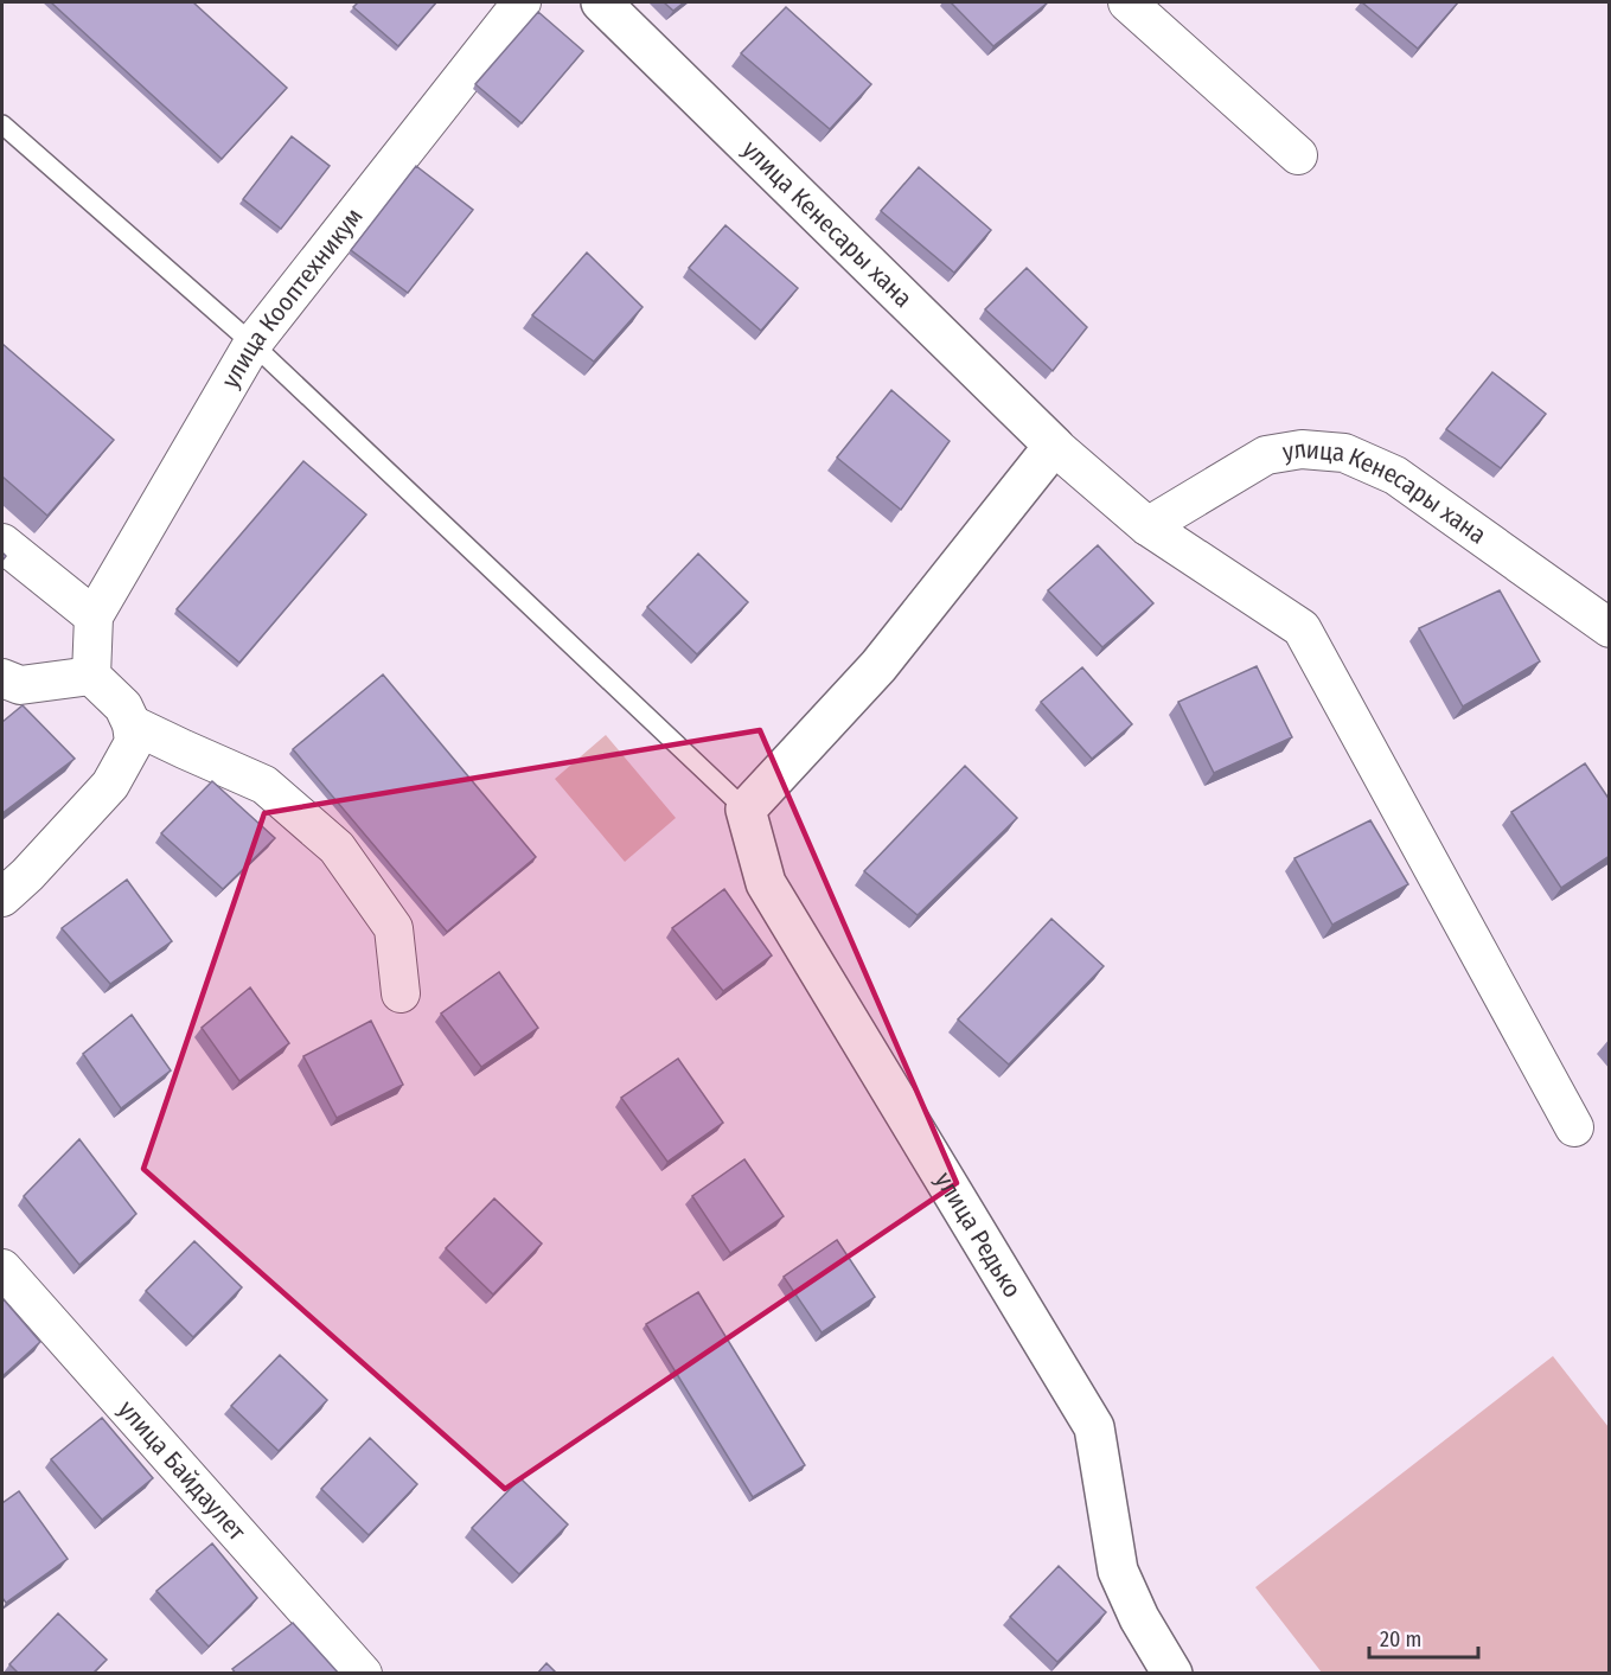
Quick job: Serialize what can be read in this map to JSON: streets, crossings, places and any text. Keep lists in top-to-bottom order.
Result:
{
  "streets": {
    "street": [
      "улица Кенесары хана",
      "улица Кооптехникум",
      "улица Редько",
      "улица Байдаулет"
    ]
  },
  "scale_bar": "20 m"
}
